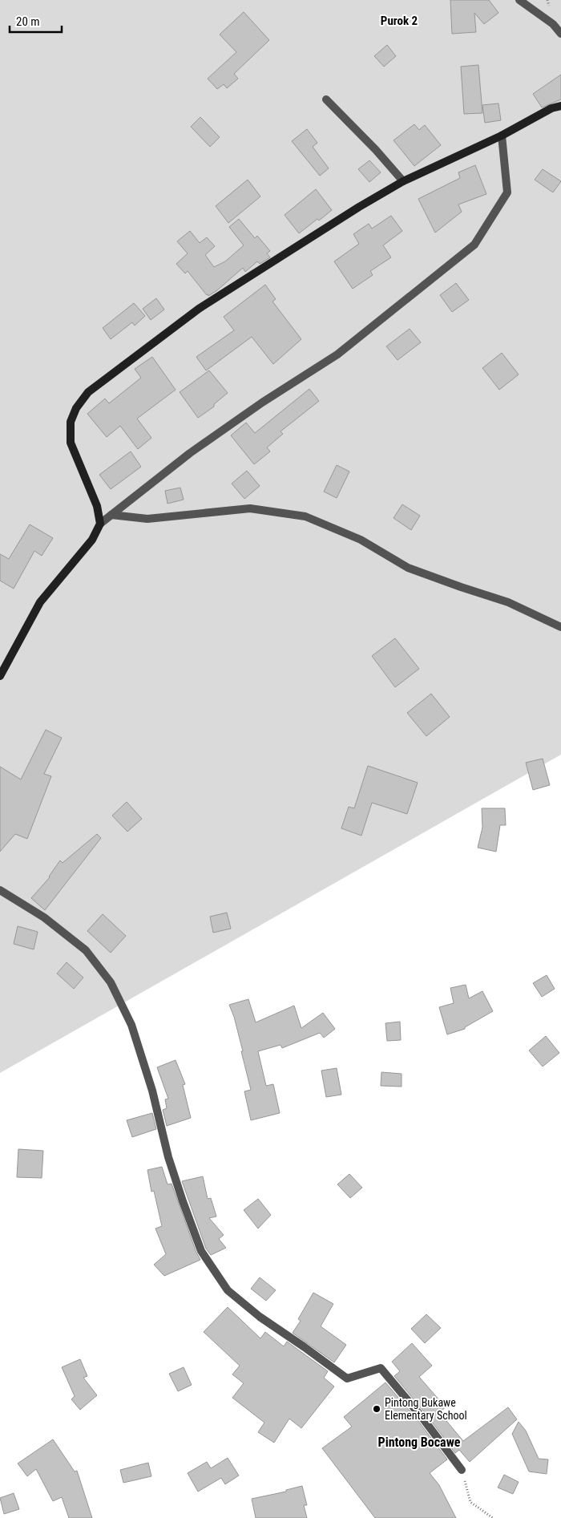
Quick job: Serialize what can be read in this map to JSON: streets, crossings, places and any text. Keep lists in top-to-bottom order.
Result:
{
  "districts": ["Purok 2", "Pintong Bocawe"],
  "places": ["Pintong Bukawe Elementary School"],
  "scale_bar": "20 m"
}
